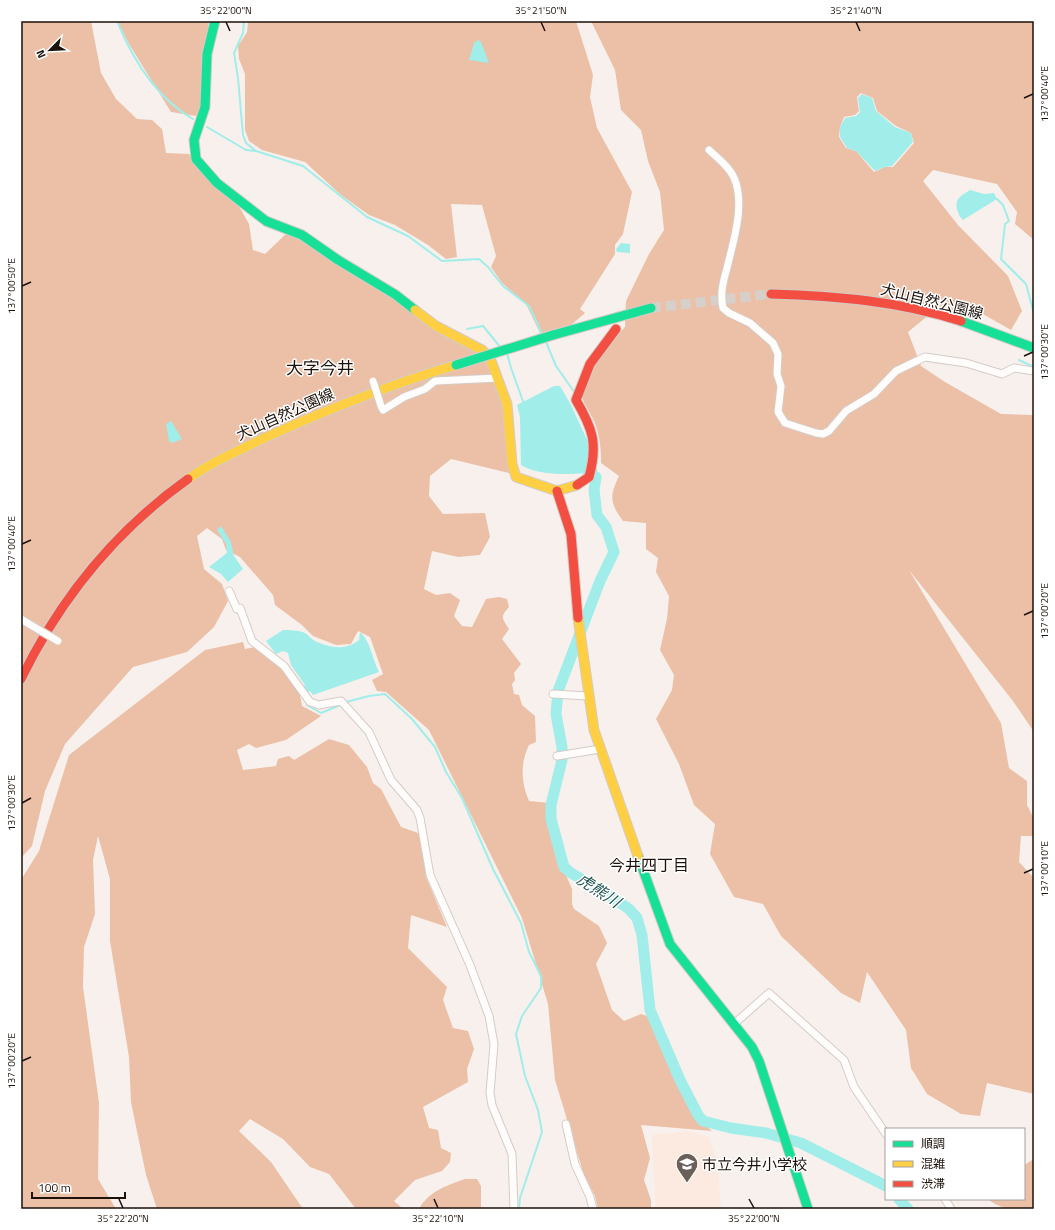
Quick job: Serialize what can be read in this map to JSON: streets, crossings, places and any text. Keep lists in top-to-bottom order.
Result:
{
  "streets": {
    "street": ["犬山自然公園線"]
  },
  "districts": ["大字今井", "今井四丁目"],
  "water": ["虎熊川"],
  "places": {
    "school or university": ["市立今井小学校"]
  },
  "legend": ["順調", "混雑", "渋滞"],
  "scale_bar": "100 m",
  "north": "bottom left",
  "coordinates": [
    "35°22'00\"N",
    "35°21'50\"N",
    "35°21'40\"N",
    "137°00'40\"E",
    "137°00'50\"E",
    "137°00'30\"E",
    "137°00'20\"E",
    "137°00'10\"E",
    "35°22'20\"N",
    "35°22'10\"N"
  ]
}
